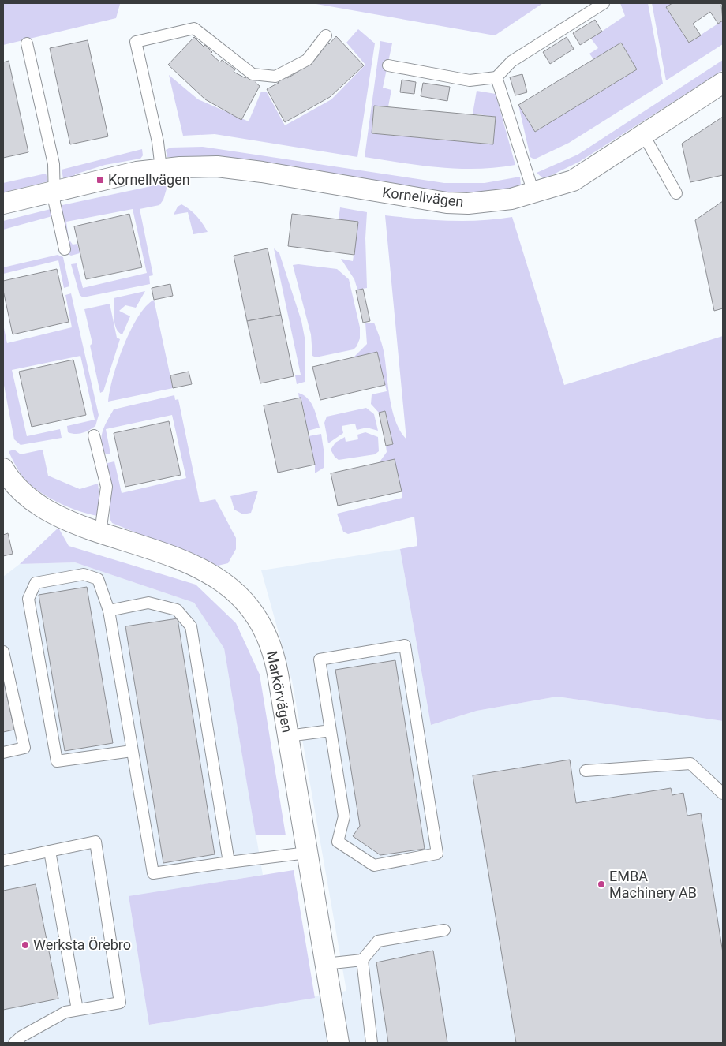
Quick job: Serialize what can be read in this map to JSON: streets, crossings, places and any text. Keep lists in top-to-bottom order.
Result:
{
  "streets": {
    "street": ["Kornellvägen", "Markörvägen"]
  },
  "places": {
    "transit": ["Kornellvägen"],
    "other": ["EMBA Machinery AB", "Werksta Örebro"]
  }
}
